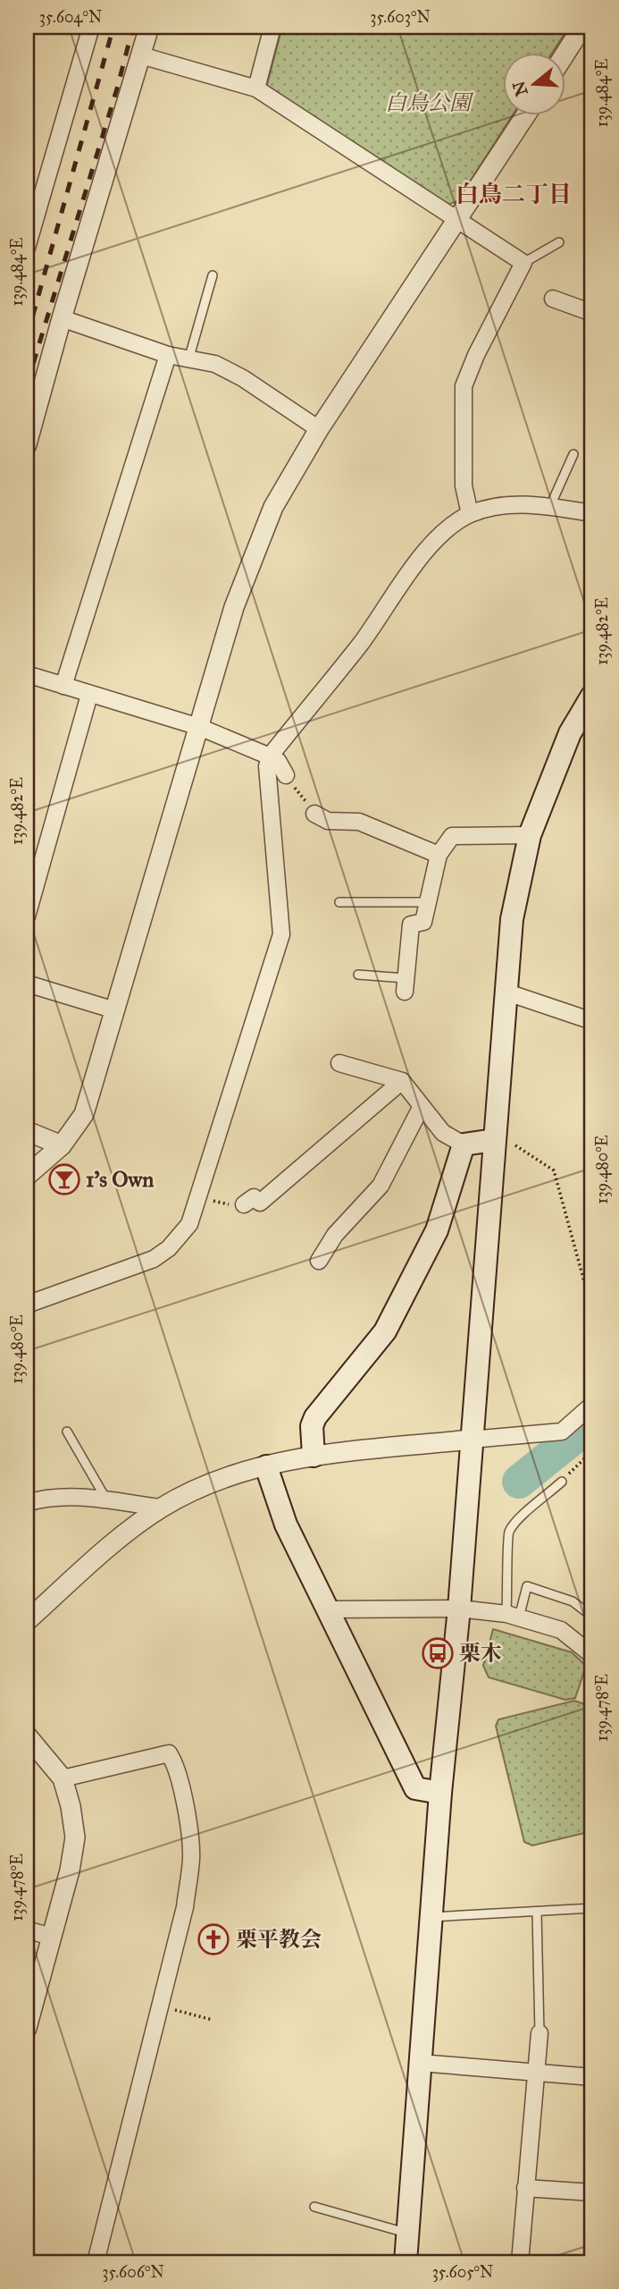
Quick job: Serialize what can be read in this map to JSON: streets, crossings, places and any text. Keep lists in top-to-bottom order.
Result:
{
  "districts": ["白鳥二丁目"],
  "parks": ["白鳥公園"],
  "places": {
    "bar": ["1's Own"],
    "bus stop": ["栗木"],
    "church": ["栗平教会"]
  },
  "north": "left",
  "coordinates": [
    "35.604°N",
    "35.603°N",
    "139.484°E",
    "139.482°E",
    "139.480°E",
    "139.478°E",
    "35.606°N",
    "35.605°N"
  ]
}
